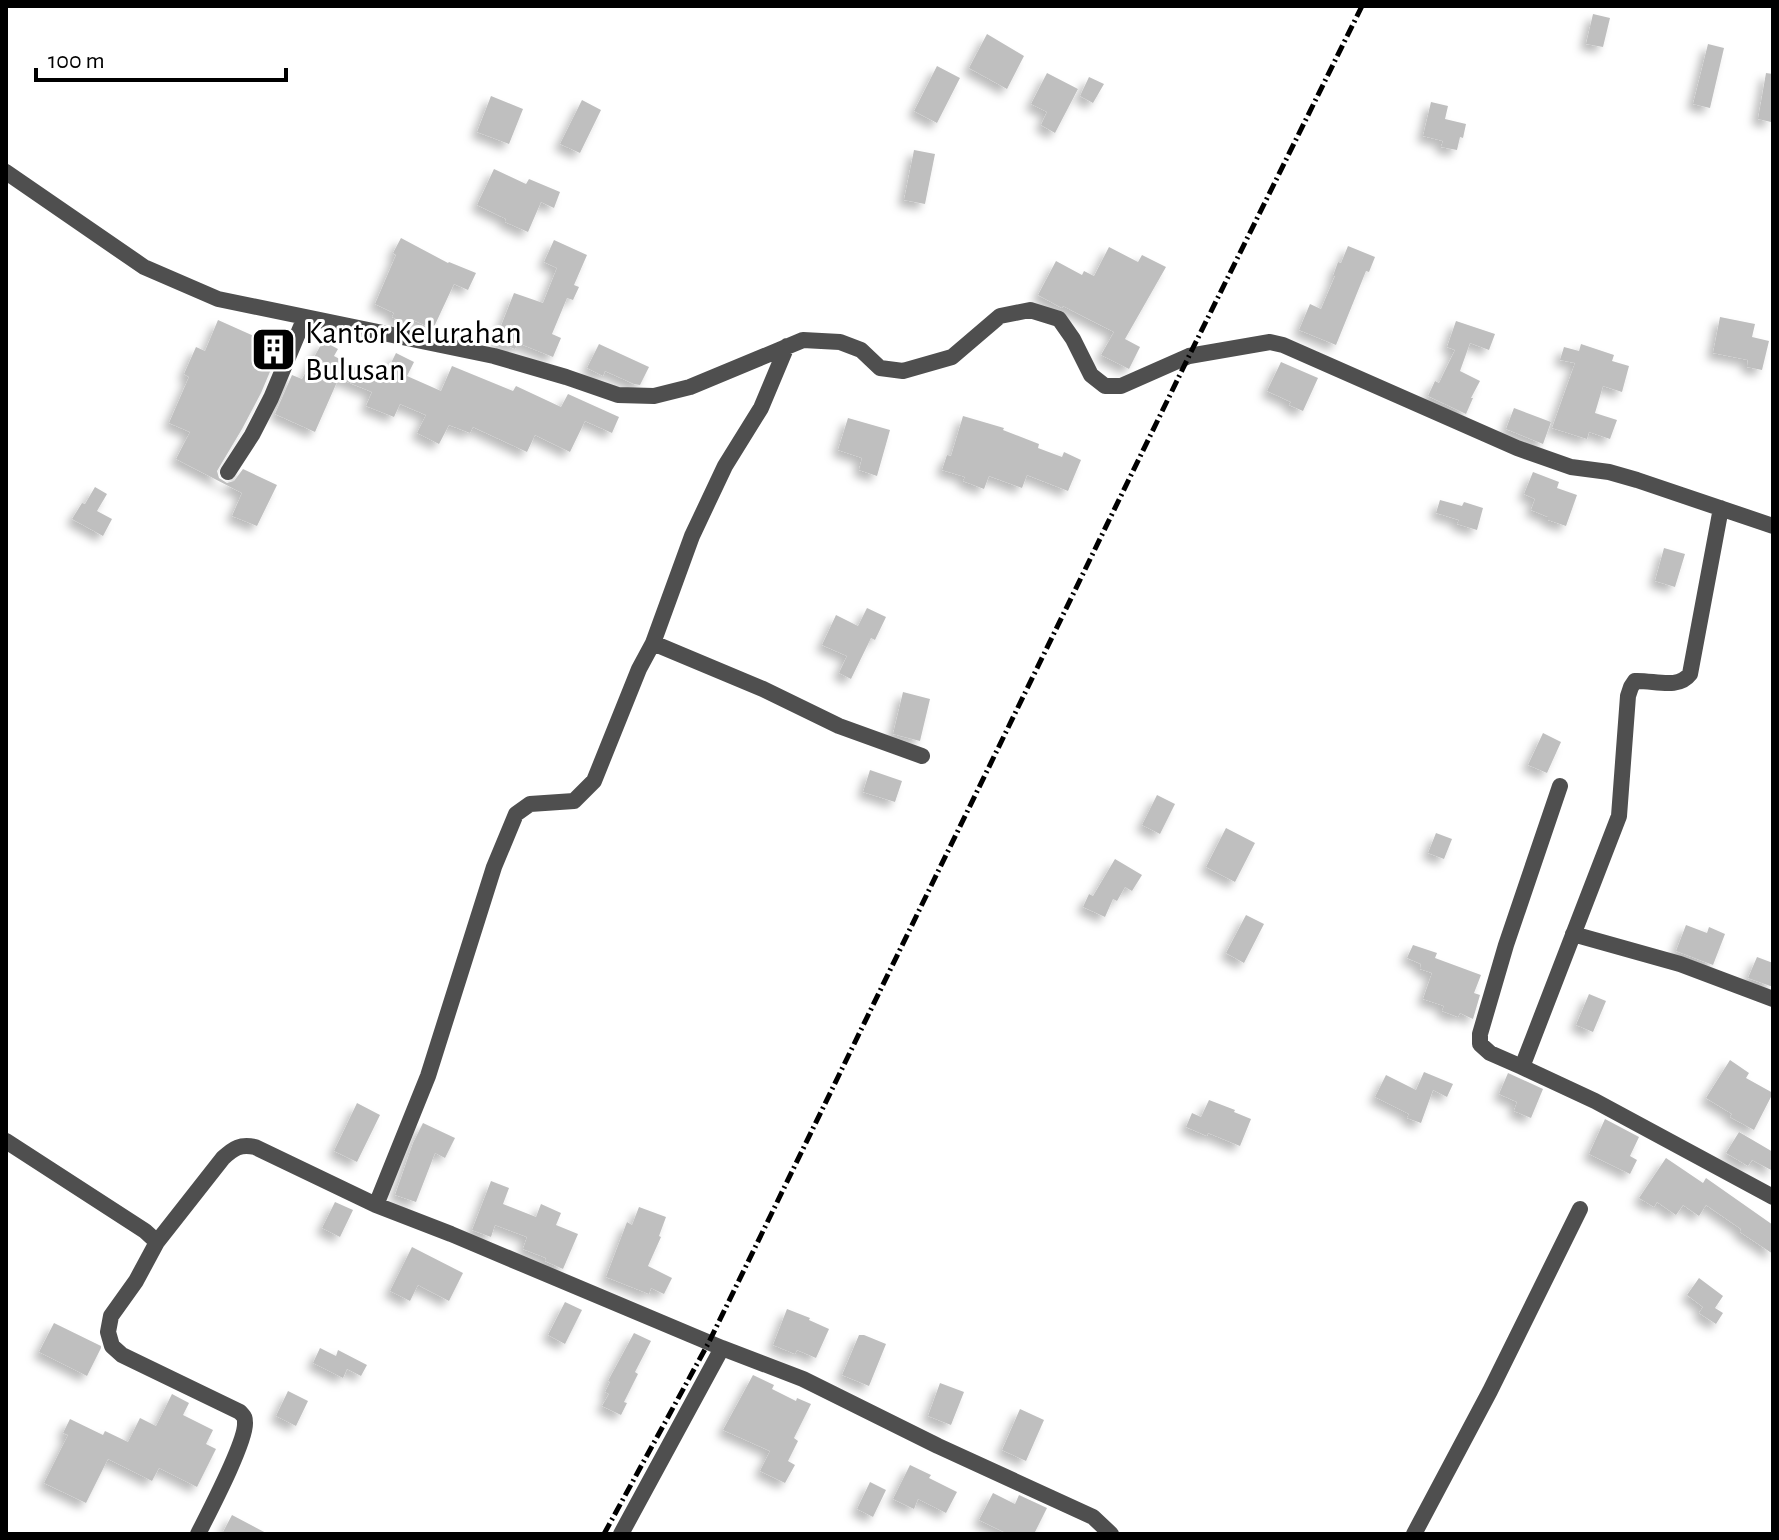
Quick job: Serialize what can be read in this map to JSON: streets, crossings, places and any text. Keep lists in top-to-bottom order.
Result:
{
  "places": {
    "building": ["Kantor Kelurahan Bulusan"]
  },
  "scale_bar": "100 m"
}
